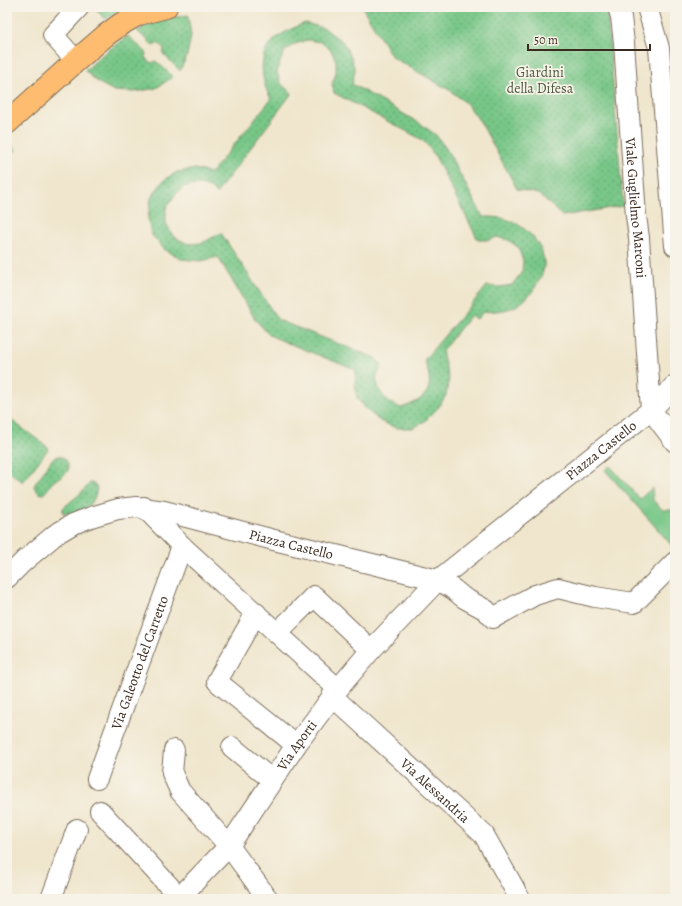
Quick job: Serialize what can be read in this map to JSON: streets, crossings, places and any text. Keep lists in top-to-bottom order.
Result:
{
  "streets": {
    "street": [
      "Viale Guglielmo Marconi",
      "Piazza Castello",
      "Via Galeotto del Carretto",
      "Via Aporti",
      "Via Alessandria"
    ]
  },
  "crossings": [
    ["Viale Guglielmo Marconi", "Piazza Castello"],
    ["Piazza Castello", "Via Aporti"],
    ["Via Galeotto del Carretto", "Via Alessandria"],
    ["Via Aporti", "Via Alessandria"]
  ],
  "parks": ["Giardini della Difesa"],
  "scale_bar": "50 m"
}
